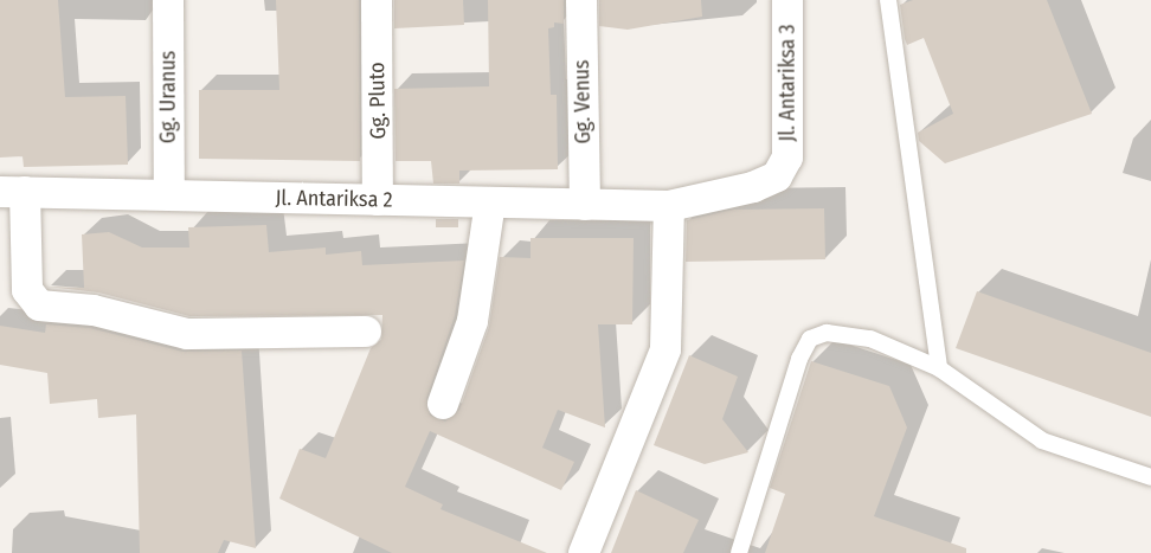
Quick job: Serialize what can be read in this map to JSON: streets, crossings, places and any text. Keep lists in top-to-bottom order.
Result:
{
  "streets": {
    "street": [
      "Jl. Antariksa 3",
      "Gg. Uranus",
      "Gg. Pluto",
      "Gg. Venus",
      "Jl. Antariksa 2"
    ]
  },
  "crossings": [
    ["Jl. Antariksa 3", "Jl. Antariksa 2"],
    ["Gg. Uranus", "Jl. Antariksa 2"],
    ["Gg. Pluto", "Jl. Antariksa 2"],
    ["Gg. Venus", "Jl. Antariksa 2"]
  ]
}
